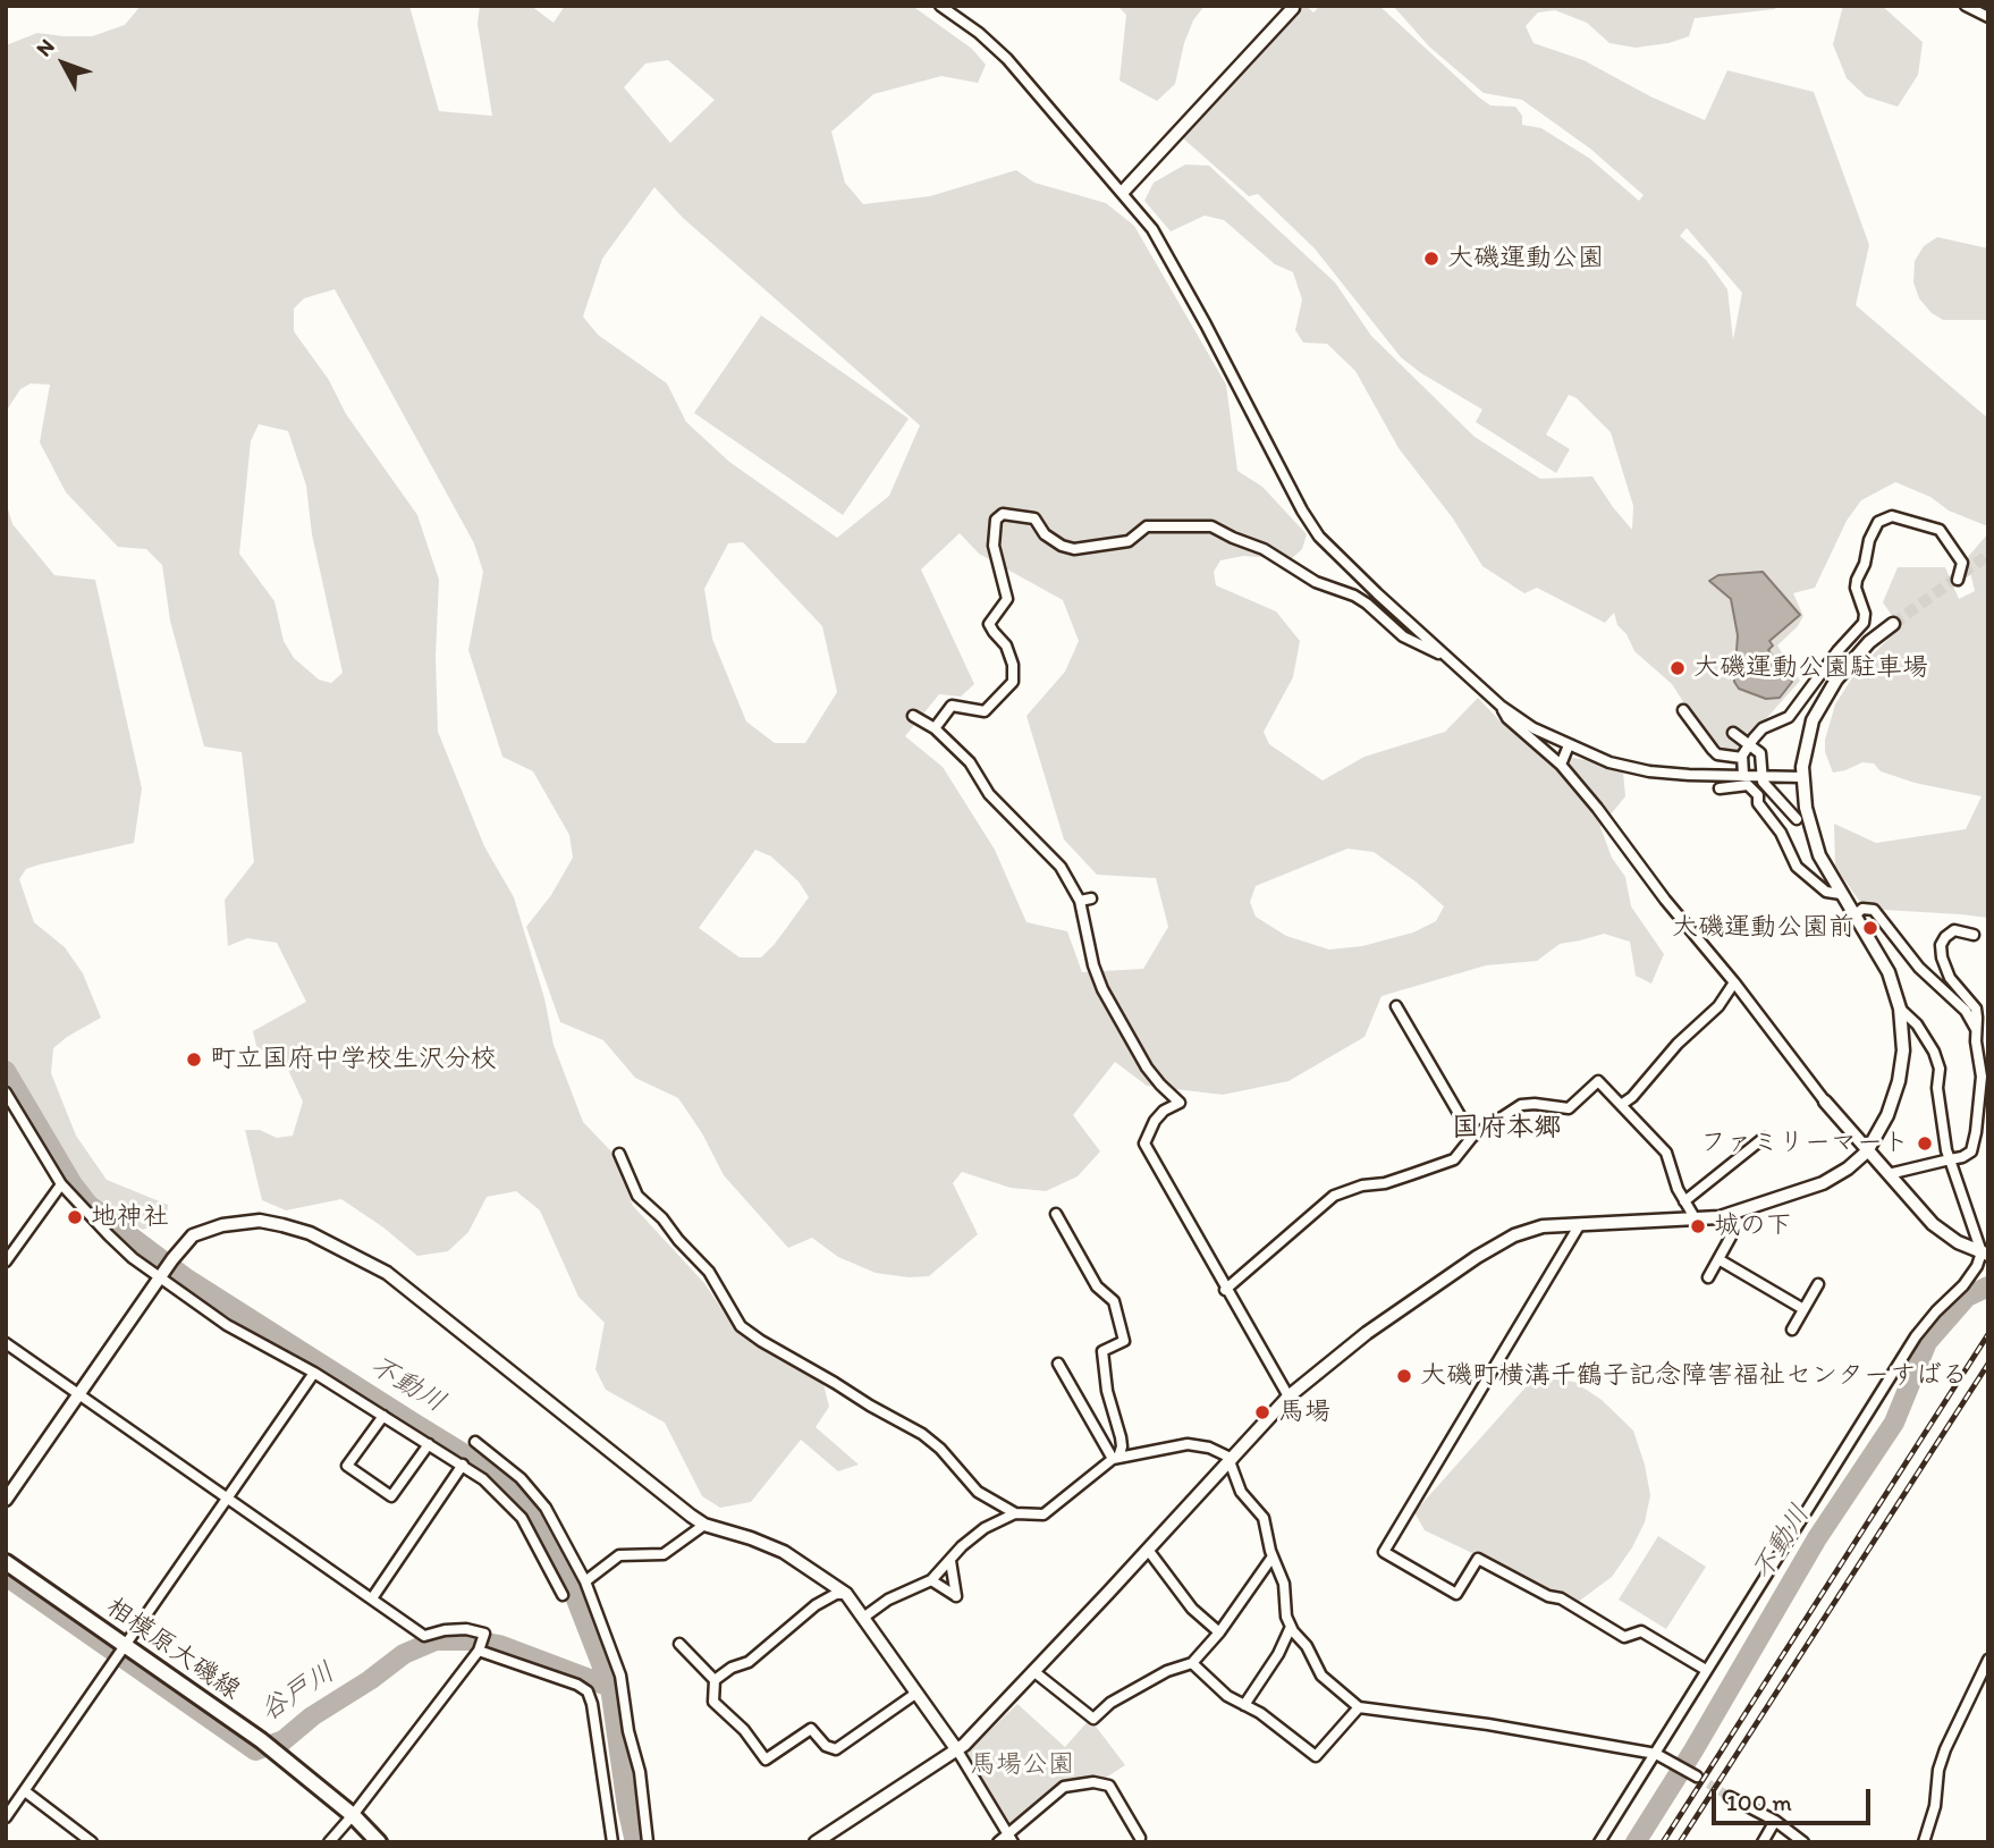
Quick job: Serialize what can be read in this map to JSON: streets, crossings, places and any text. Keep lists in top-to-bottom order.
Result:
{
  "streets": {
    "main road": ["相模原大磯線"]
  },
  "districts": ["国府本郷"],
  "water": ["不動川", "谷戸川"],
  "parks": ["馬場公園"],
  "places": [
    "大磯運動公園",
    "大磯運動公園駐車場",
    "大磯運動公園前",
    "町立国府中学校生沢分校",
    "ファミリーマート",
    "地神社",
    "城の下",
    "大磯町横溝千鶴子記念障害福祉センターすばる",
    "馬場"
  ],
  "scale_bar": "100 m",
  "north": "top left"
}
